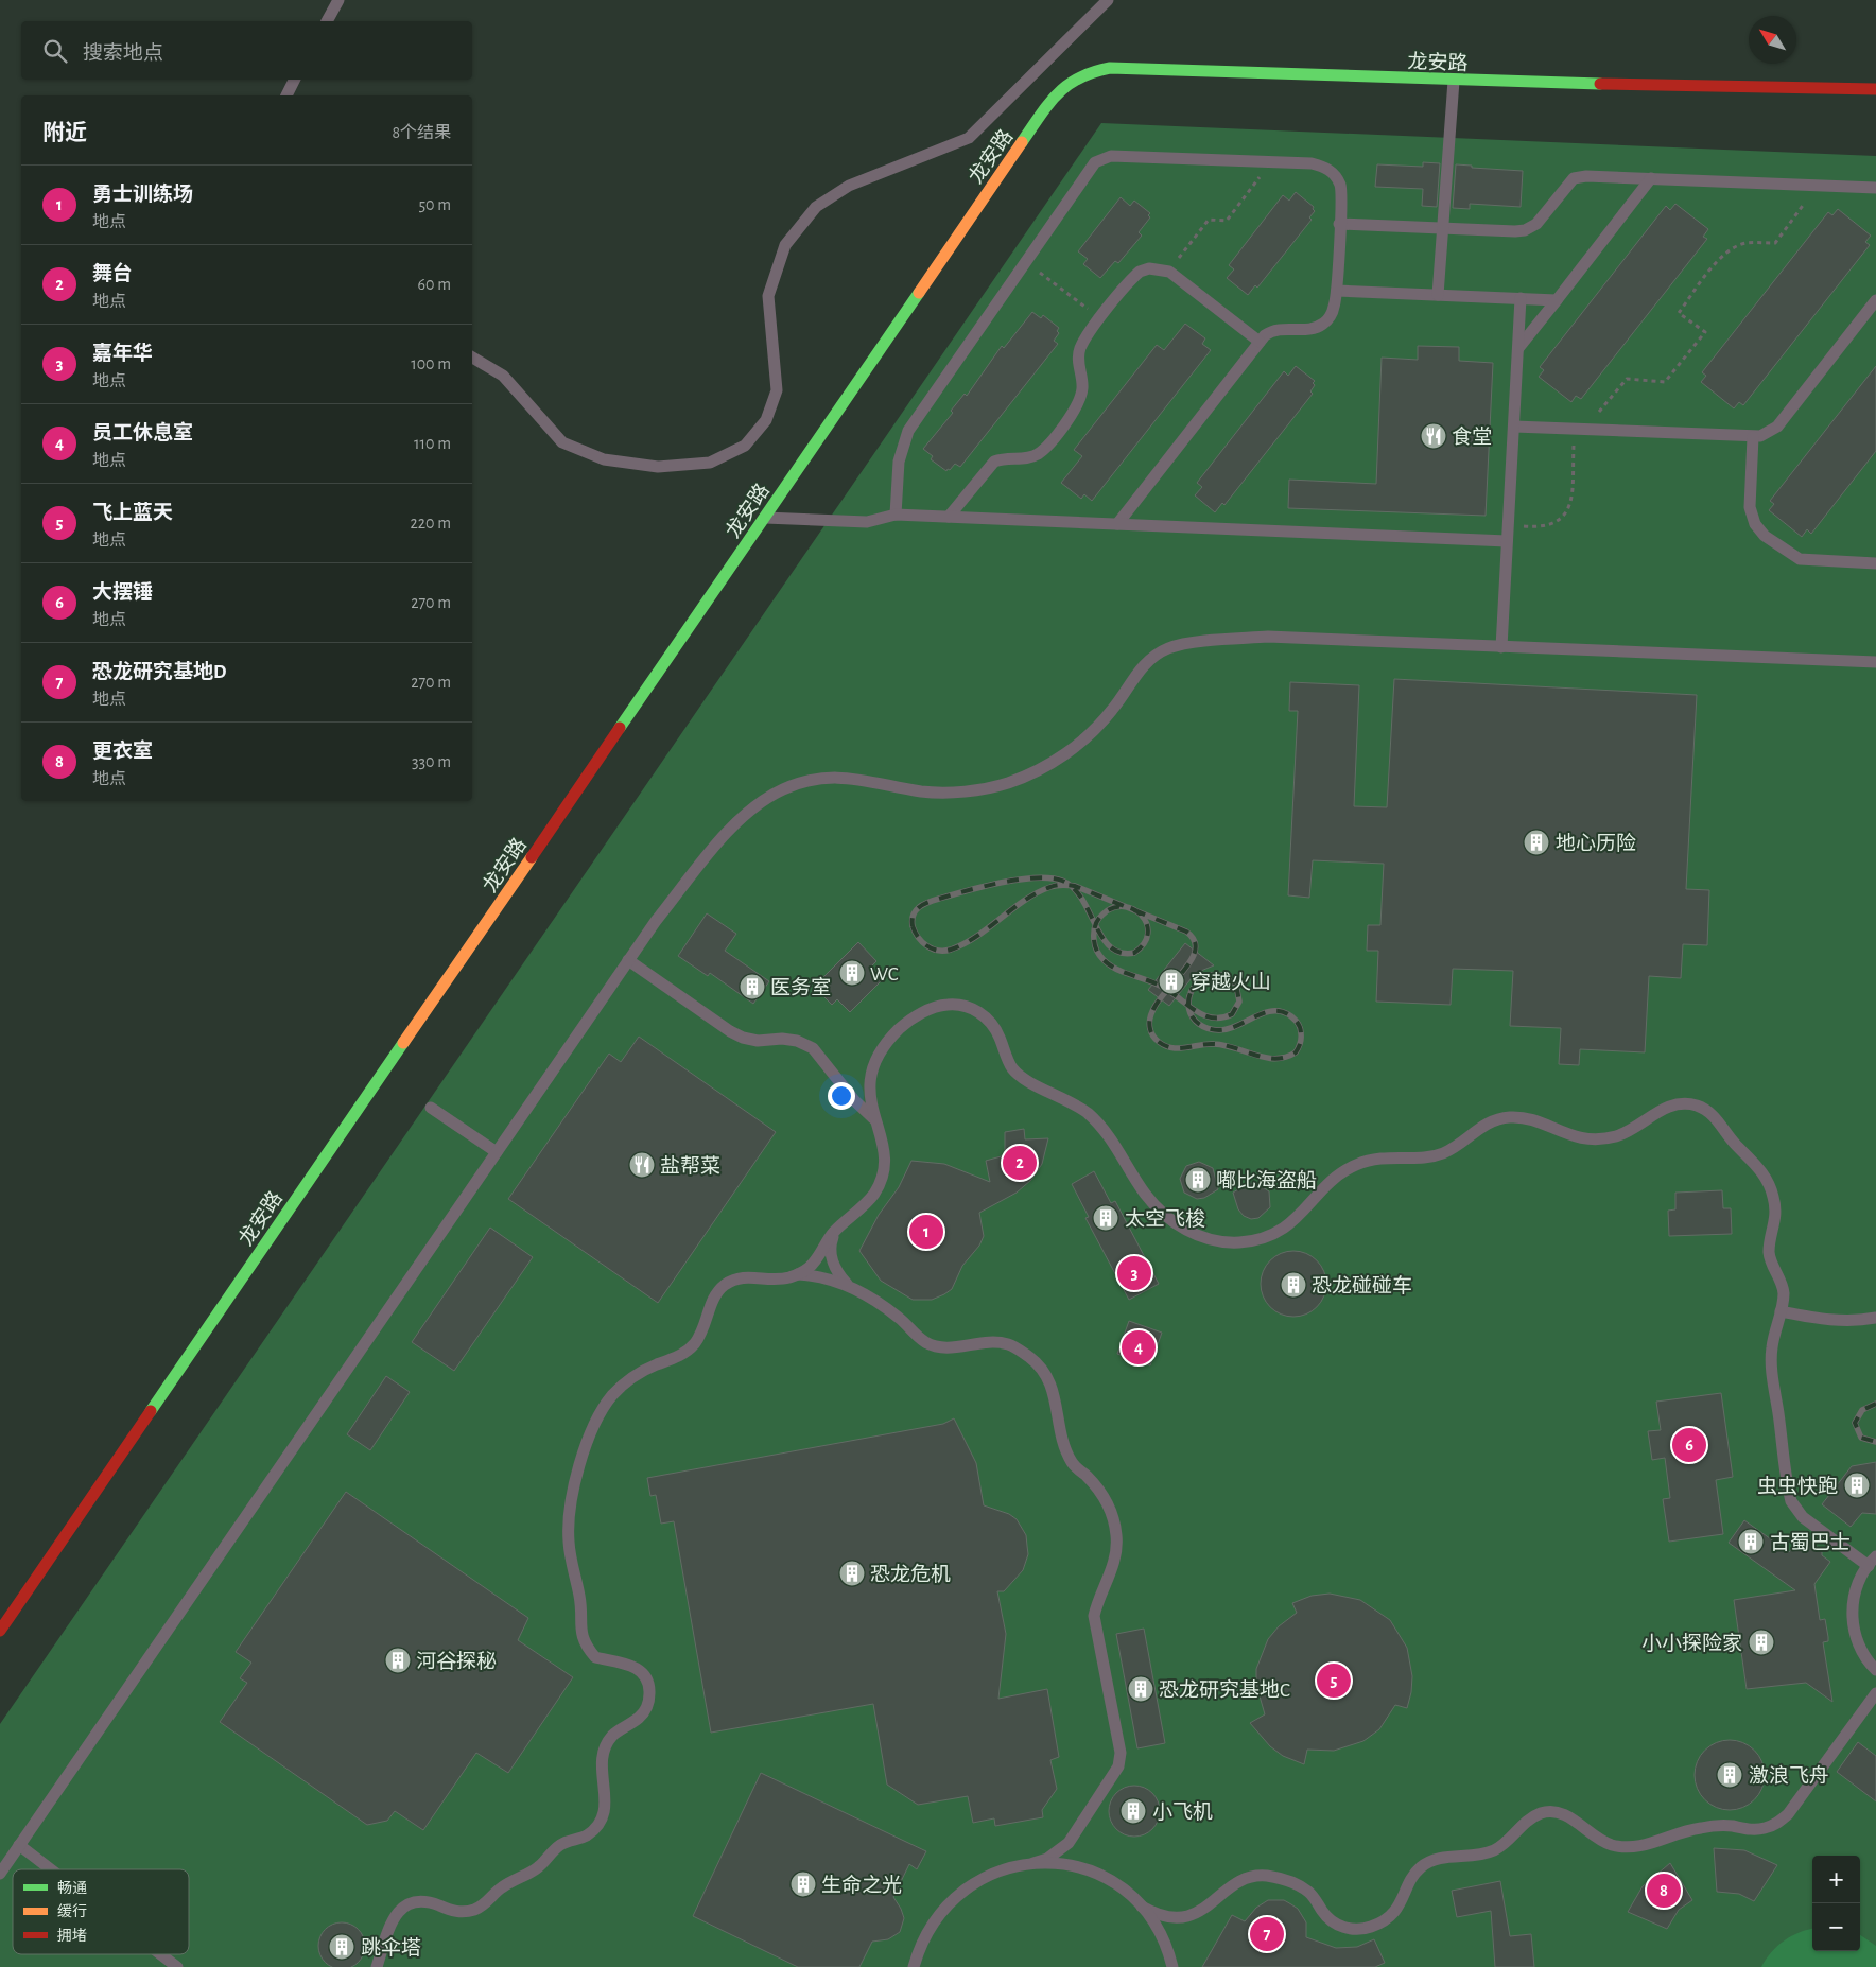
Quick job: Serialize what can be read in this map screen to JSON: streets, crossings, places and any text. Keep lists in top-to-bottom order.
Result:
{
  "streets": {
    "main road": ["龙安路"]
  },
  "places": {
    "restaurant": ["食堂", "盐帮菜"],
    "building": [
      "地心历险",
      "WC",
      "穿越火山",
      "医务室",
      "嘟比海盗船",
      "太空飞梭",
      "恐龙碰碰车",
      "虫虫快跑",
      "古蜀巴士",
      "恐龙危机",
      "小小探险家",
      "河谷探秘",
      "恐龙研究基地C",
      "激浪飞舟",
      "小飞机",
      "生命之光",
      "跳伞塔"
    ]
  },
  "legend": ["畅通", "缓行", "拥堵"],
  "north": "top left",
  "page": {
    "search": "搜索地点",
    "heading": ["附近", "8个结果"],
    "list": [
      {
        "mark": "1",
        "name": "勇士训练场",
        "note": "地点",
        "value": "50 m"
      },
      {
        "mark": "2",
        "name": "舞台",
        "note": "地点",
        "value": "60 m"
      },
      {
        "mark": "3",
        "name": "嘉年华",
        "note": "地点",
        "value": "100 m"
      },
      {
        "mark": "4",
        "name": "员工休息室",
        "note": "地点",
        "value": "110 m"
      },
      {
        "mark": "5",
        "name": "飞上蓝天",
        "note": "地点",
        "value": "220 m"
      },
      {
        "mark": "6",
        "name": "大摆锤",
        "note": "地点",
        "value": "270 m"
      },
      {
        "mark": "7",
        "name": "恐龙研究基地D",
        "note": "地点",
        "value": "270 m"
      },
      {
        "mark": "8",
        "name": "更衣室",
        "note": "地点",
        "value": "330 m"
      }
    ],
    "pins": [
      "2",
      "1",
      "3",
      "4",
      "6",
      "5",
      "8",
      "7"
    ],
    "map_buttons": ["+", "−"]
  }
}
